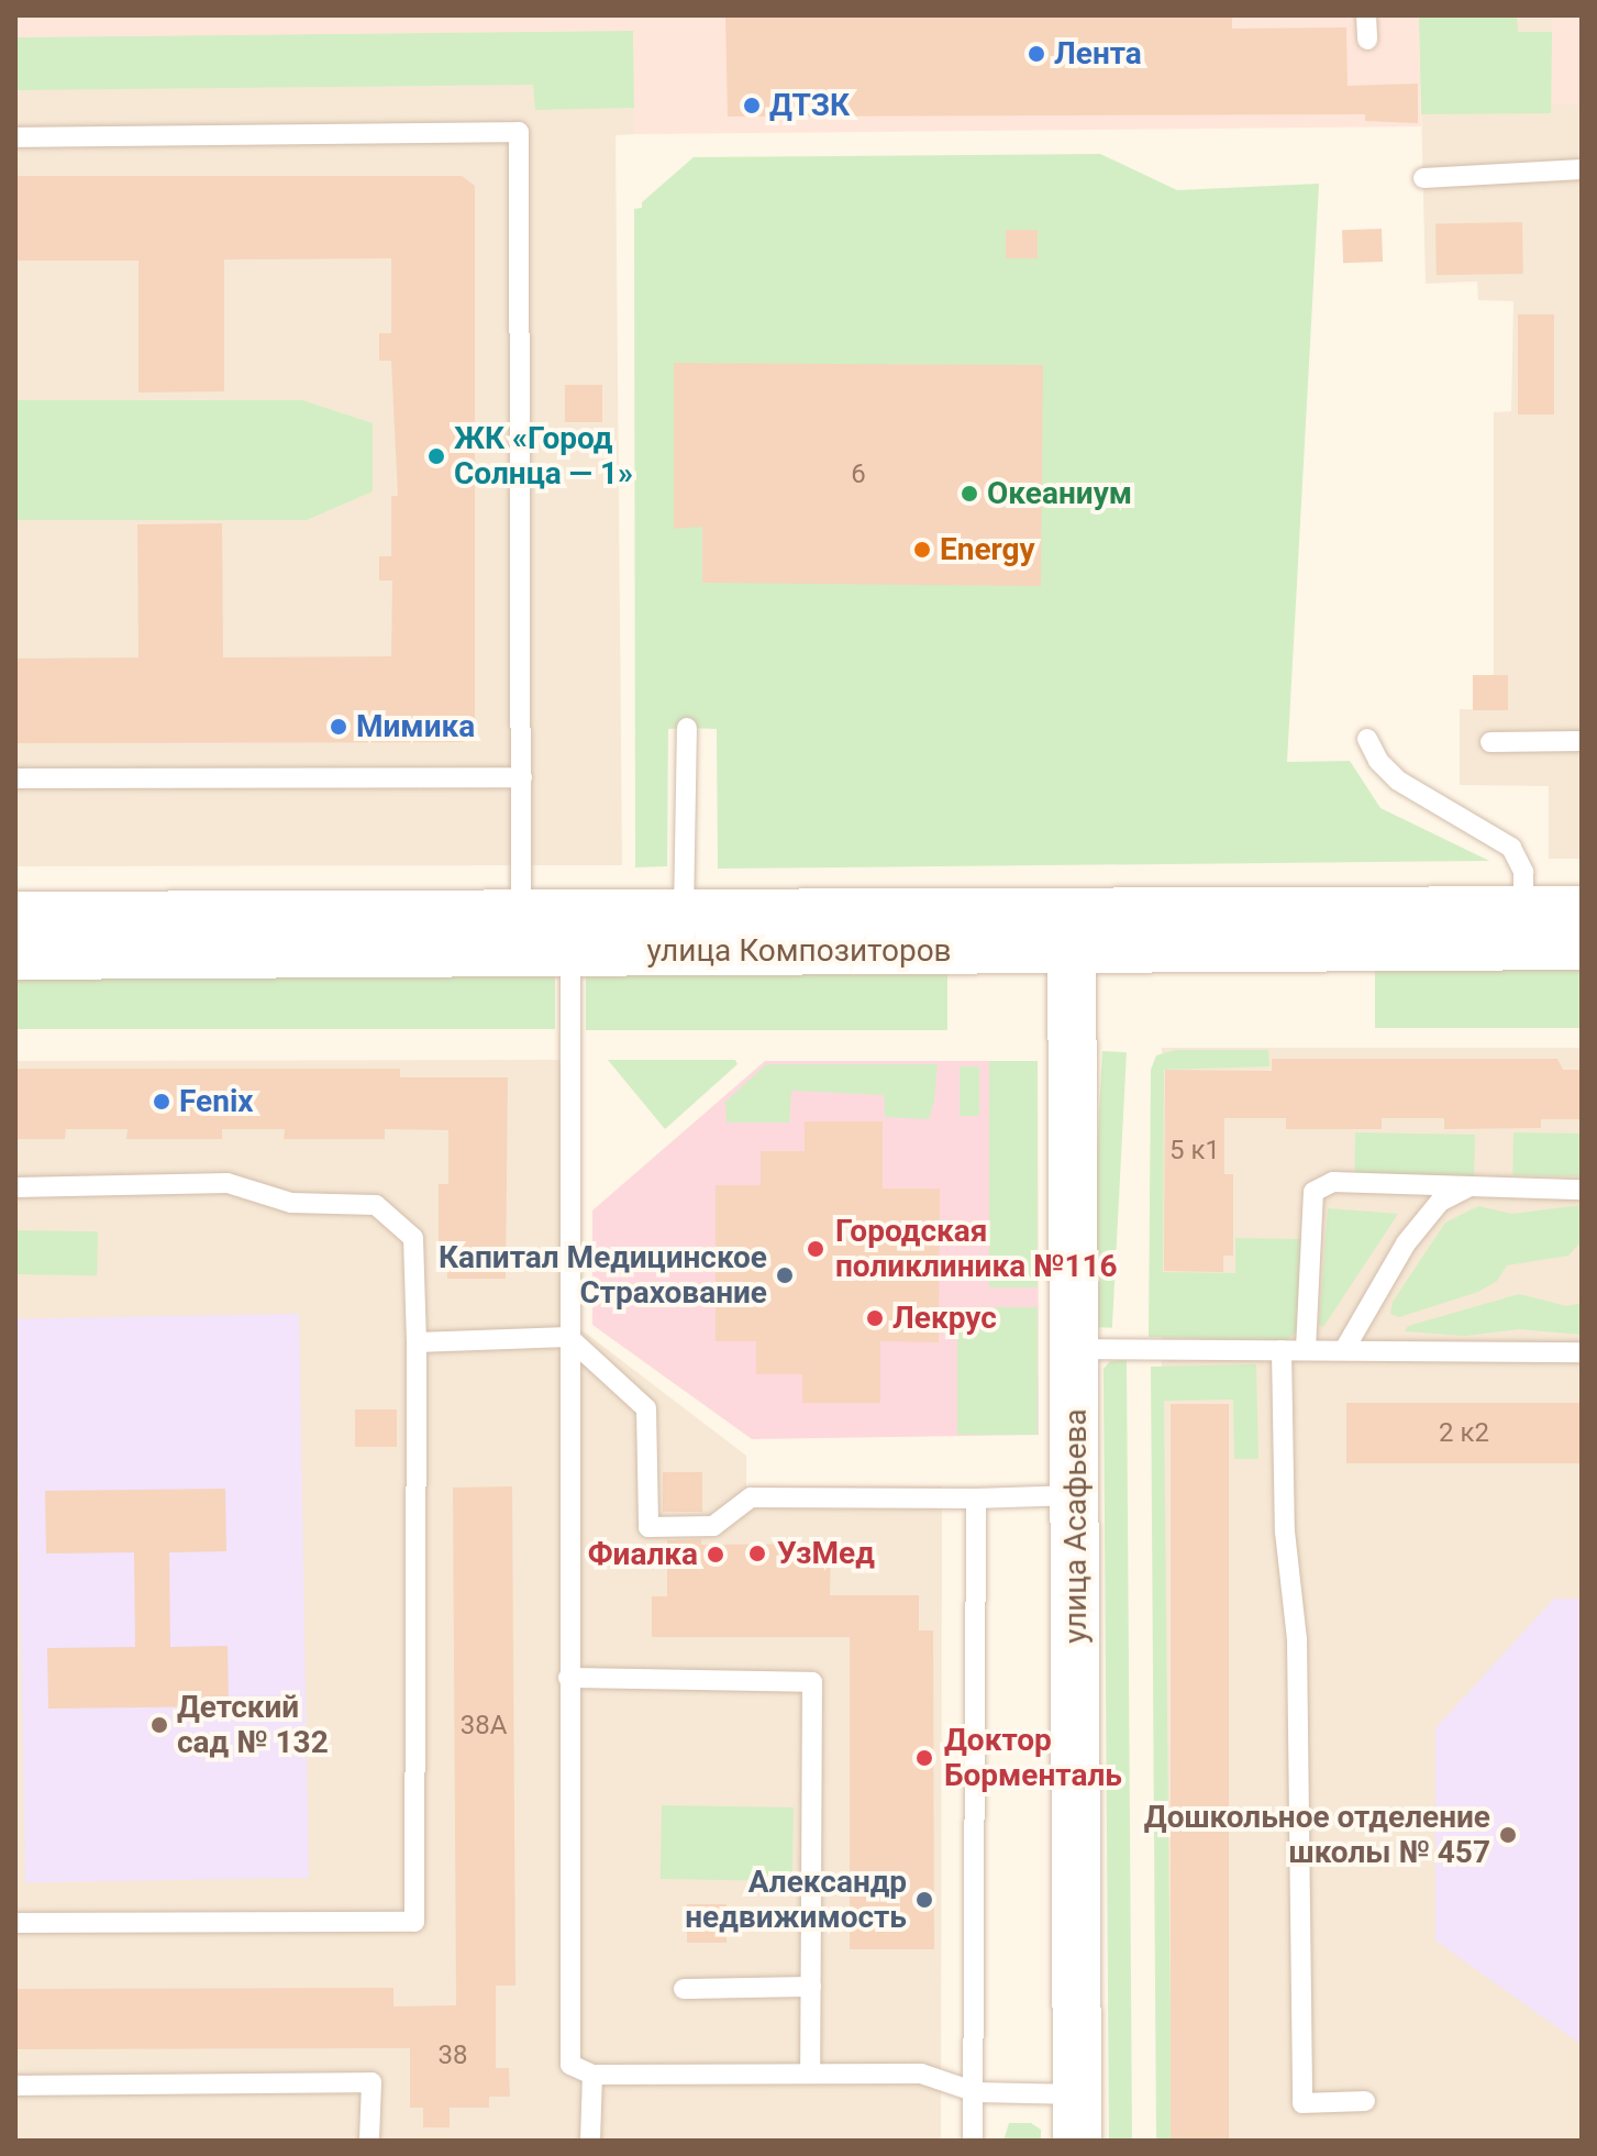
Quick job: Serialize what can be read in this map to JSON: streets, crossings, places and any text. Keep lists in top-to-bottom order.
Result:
{
  "streets": {
    "street": ["улица Композиторов", "улица Асафьева"]
  },
  "crossings": [
    ["улица Композиторов", "улица Асафьева"]
  ],
  "places": [
    "Лента",
    "ДТЗК",
    "ЖК «Город Солнца — 1»",
    "Океаниум",
    "Energy",
    "Мимика",
    "Fenix",
    "Городская поликлиника №116",
    "Капитал Медицинское Страхование",
    "Лекрус",
    "УзМед",
    "Фиалка",
    "Детский сад № 132",
    "Доктор Борменталь",
    "Дошкольное отделение школы № 457",
    "Александр недвижимость"
  ],
  "house_numbers": [
    "6",
    "5 к1",
    "2 к2",
    "38А",
    "38"
  ]
}
